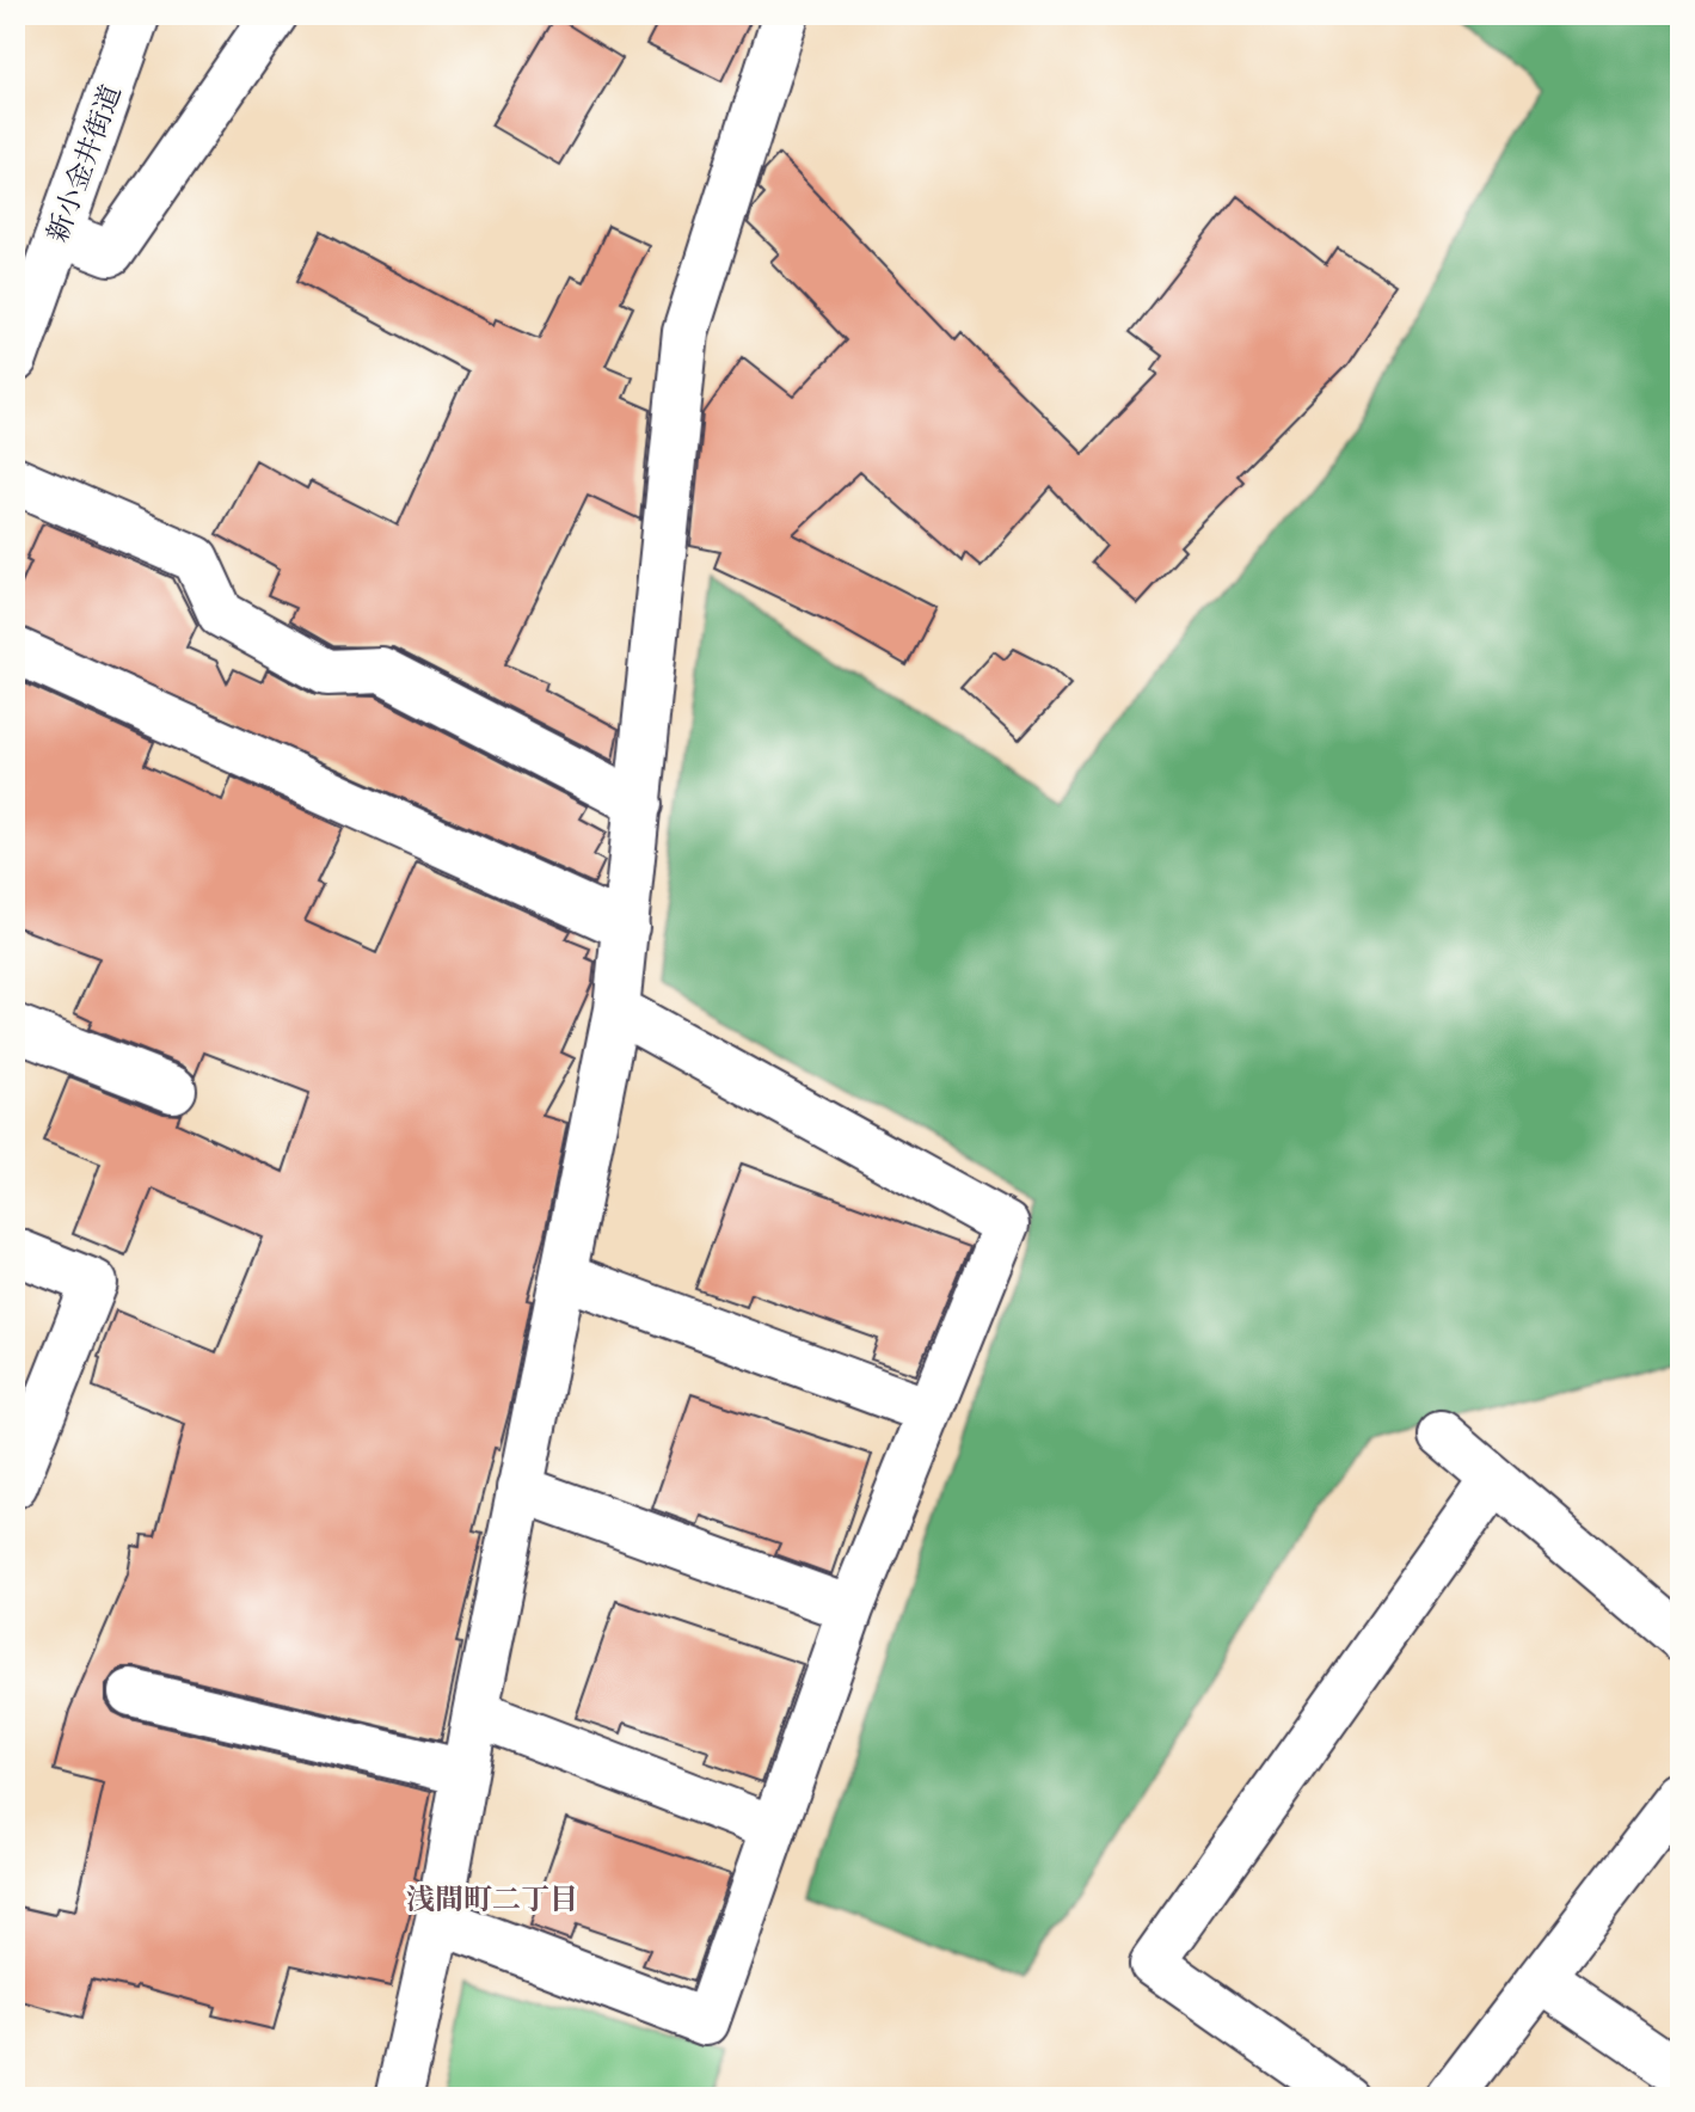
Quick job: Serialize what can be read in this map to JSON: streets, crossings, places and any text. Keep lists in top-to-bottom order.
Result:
{
  "streets": {
    "street": ["新小金井街道"]
  },
  "districts": ["浅間町二丁目"]
}
